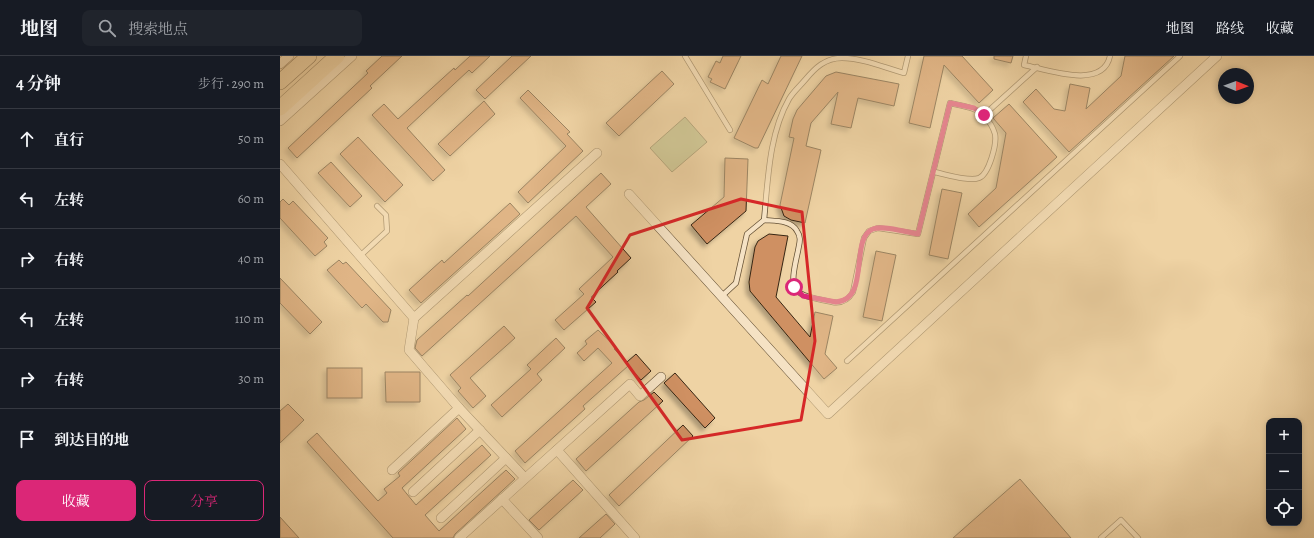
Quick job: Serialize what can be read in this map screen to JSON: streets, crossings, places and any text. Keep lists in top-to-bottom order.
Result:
{
  "north": "right",
  "page": {
    "header": "地图",
    "search": "搜索地点",
    "nav": ["地图", "路线", "收藏"],
    "heading": ["4 分钟", "步行 · 290 m"],
    "list": [
      ["直行", "50 m"],
      ["左转", "60 m"],
      ["右转", "40 m"],
      ["左转", "110 m"],
      ["右转", "30 m"],
      "到达目的地"
    ],
    "map_buttons": ["+", "−"],
    "buttons": ["收藏", "分享"]
  }
}
